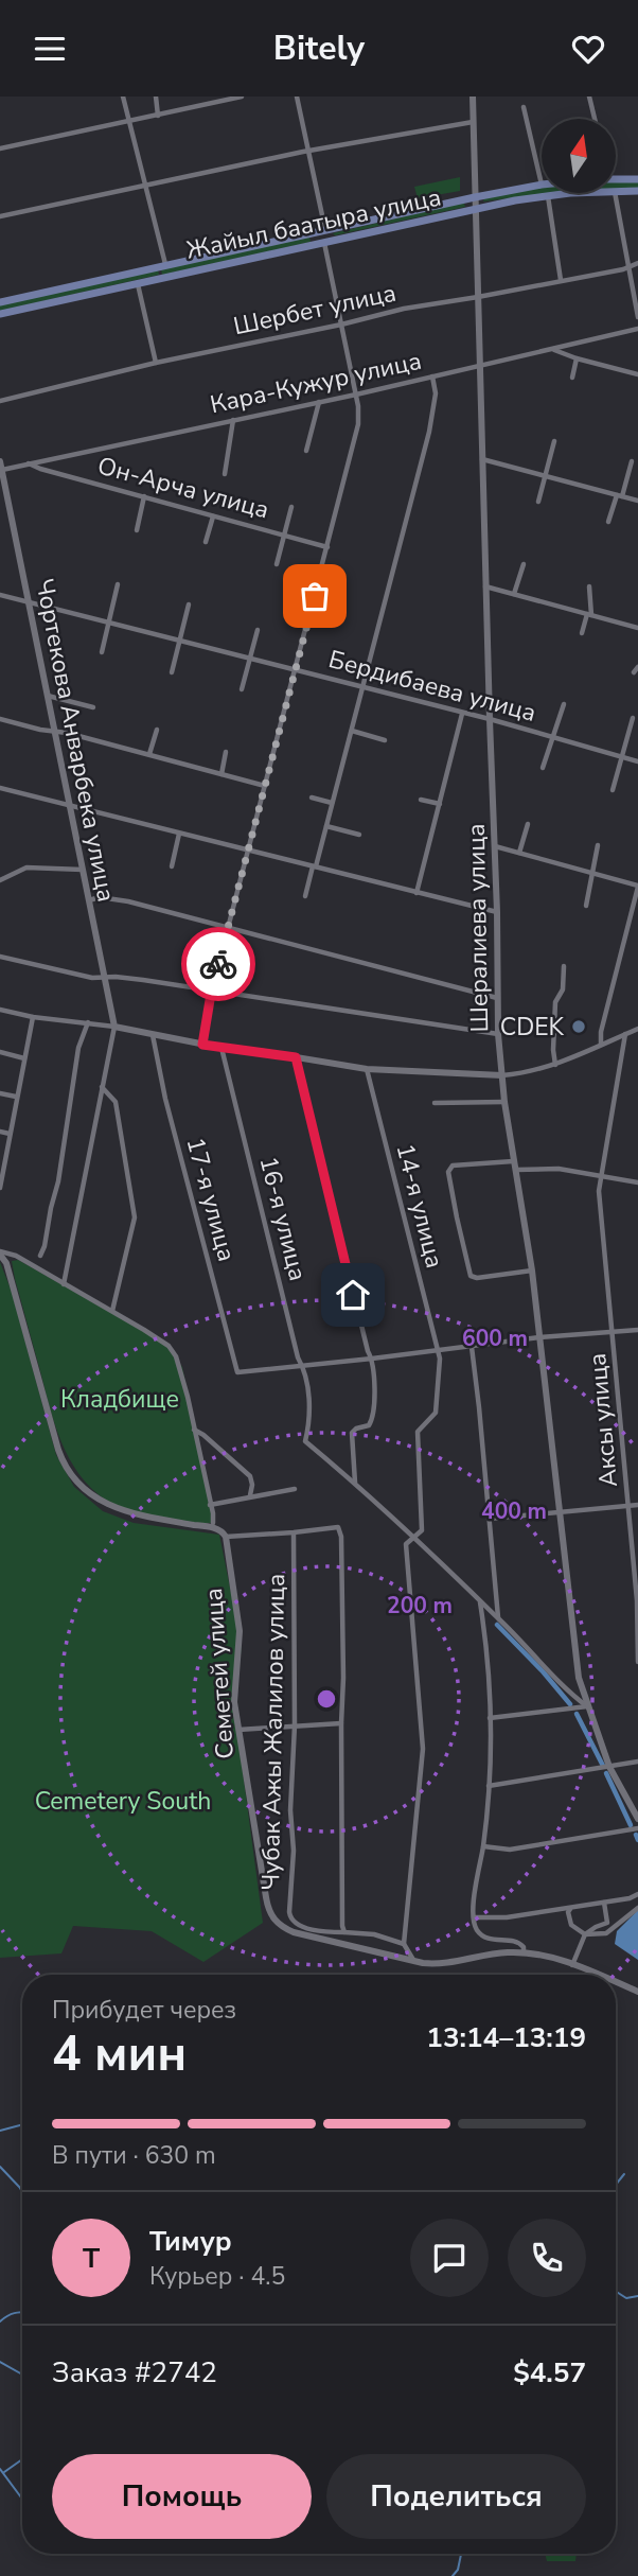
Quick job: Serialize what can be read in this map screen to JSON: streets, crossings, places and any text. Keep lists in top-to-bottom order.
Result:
{
  "streets": {
    "main road": ["Жайыл баатыра улица"],
    "street": [
      "Шербет улица",
      "Кара-Кужур улица",
      "Он-Арча улица",
      "Бердибаева улица",
      "Чортекова Анварбека улица",
      "Шералиева улица",
      "17-я улица",
      "14-я улица",
      "16-я улица",
      "Аксы улица",
      "Семетей улица",
      "Чубак Ажы Жалилов улица"
    ]
  },
  "crossings": [
    ["Жайыл баатыра улица", "Шералиева улица"],
    ["Шербет улица", "Шералиева улица"],
    ["Кара-Кужур улица", "Он-Арча улица"],
    ["Кара-Кужур улица", "Чортекова Анварбека улица"],
    ["Кара-Кужур улица", "Шералиева улица"],
    ["Бердибаева улица", "Чортекова Анварбека улица"],
    ["Бердибаева улица", "Шералиева улица"],
    ["17-я улица", "16-я улица"]
  ],
  "parks": ["Кладбище", "Cemetery South"],
  "places": ["CDEK"],
  "north": "top",
  "page": {
    "header": "Bitely",
    "heading": ["4 мин", "Прибудет через", "13:14–13:19"],
    "panel": [
      "Тимур",
      "Курьер · 4.5",
      "Заказ #2742",
      "$4.57"
    ],
    "bar": "В пути · 630 m",
    "round": "Т",
    "buttons": ["Помощь", "Поделиться"]
  },
  "rings": ["600 m", "400 m", "200 m"]
}
